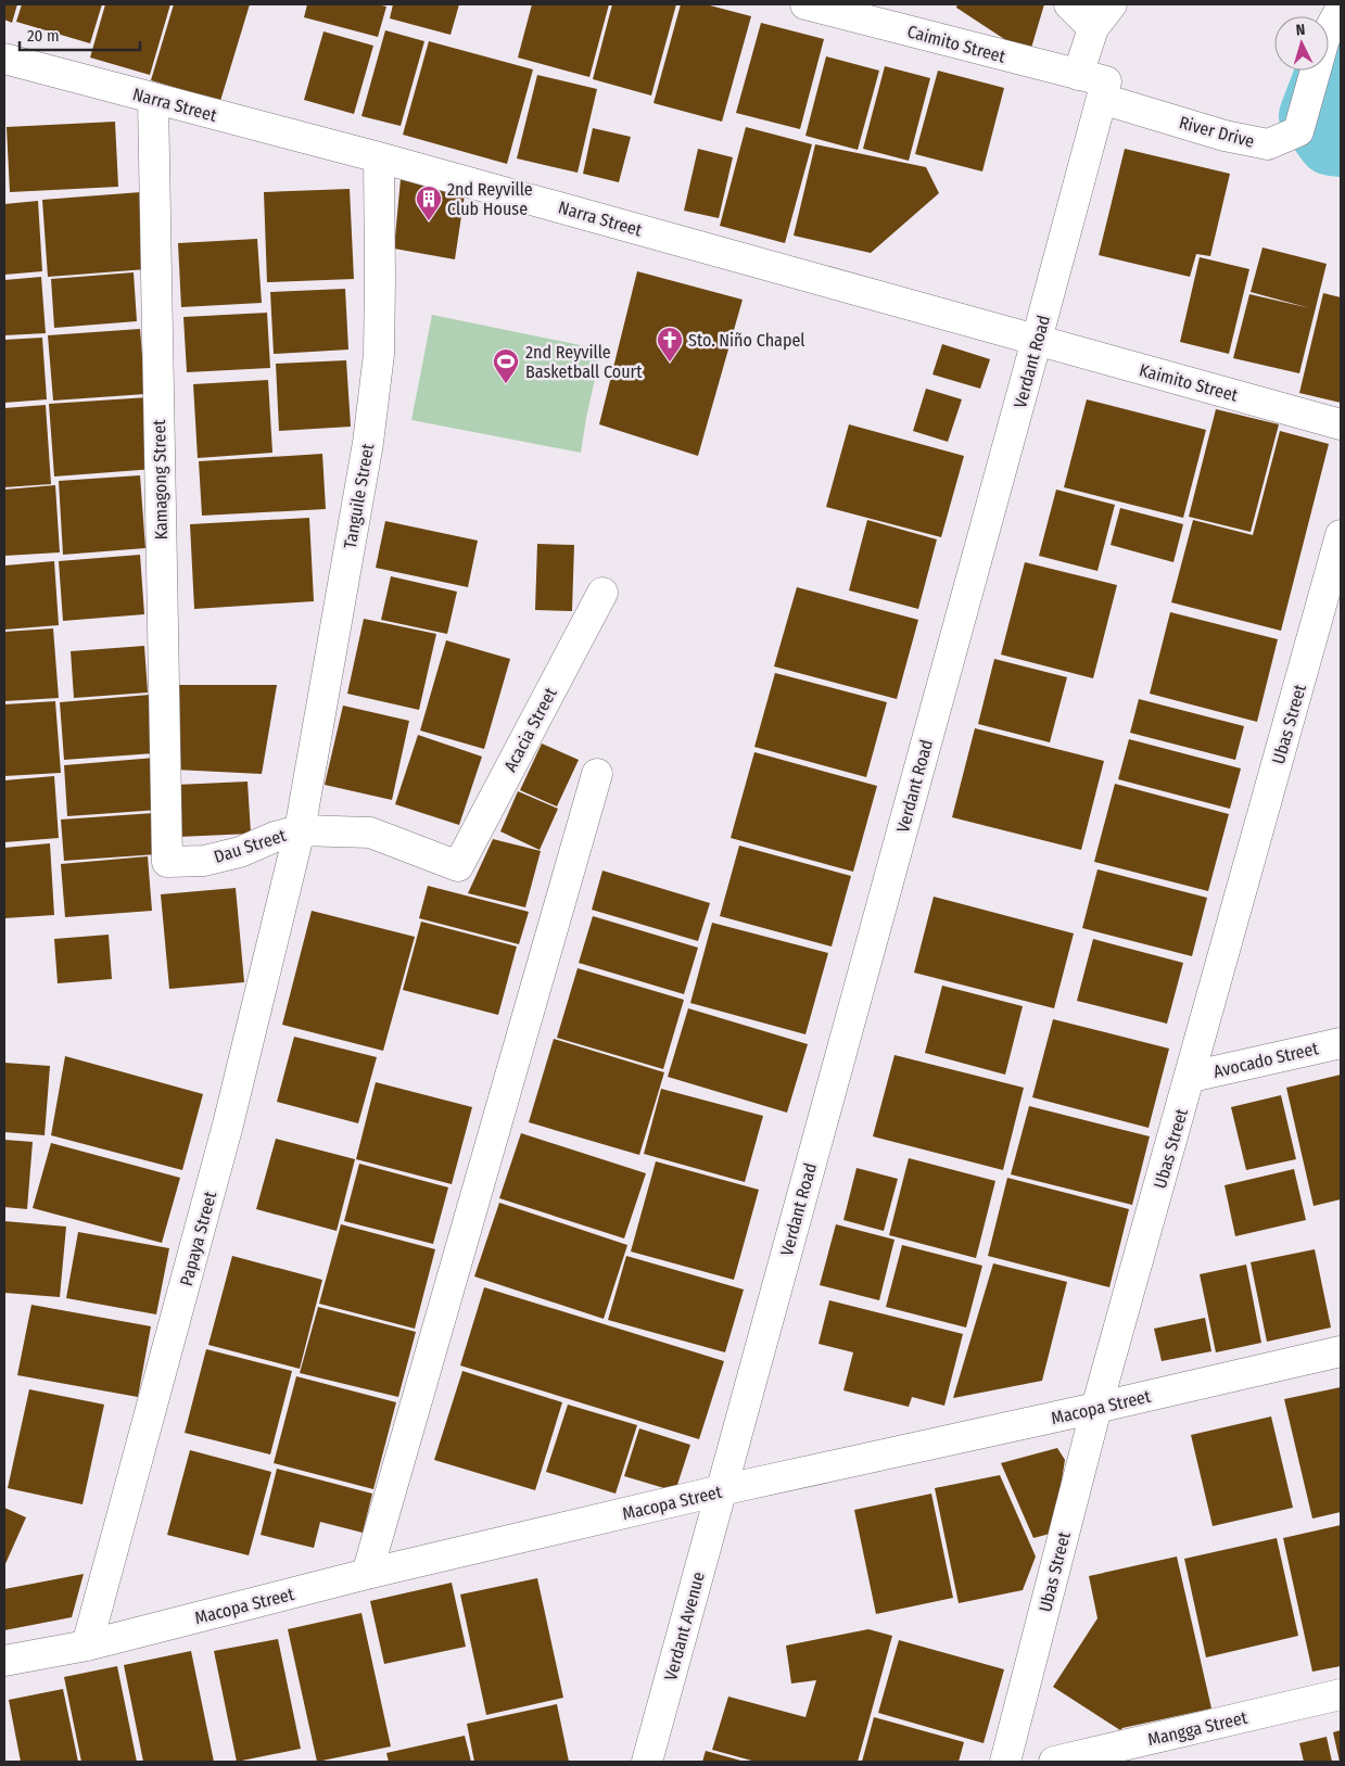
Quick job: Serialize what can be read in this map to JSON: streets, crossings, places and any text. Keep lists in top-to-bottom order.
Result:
{
  "streets": {
    "street": [
      "Caimito Street",
      "Narra Street",
      "River Drive",
      "Verdant Road",
      "Kaimito Street",
      "Kamagong Street",
      "Tanguile Street",
      "Ubas Street",
      "Acacia Street",
      "Dau Street",
      "Avocado Street",
      "Papaya Street",
      "Macopa Street",
      "Verdant Avenue",
      "Mangga Street"
    ]
  },
  "crossings": [
    ["Caimito Street", "River Drive"],
    ["Caimito Street", "Verdant Road"],
    ["Narra Street", "Verdant Road"],
    ["Narra Street", "Kaimito Street"],
    ["Narra Street", "Kamagong Street"],
    ["Narra Street", "Tanguile Street"],
    ["River Drive", "Verdant Road"],
    ["Verdant Road", "Kaimito Street"],
    ["Verdant Road", "Macopa Street"],
    ["Verdant Road", "Verdant Avenue"],
    ["Kamagong Street", "Dau Street"],
    ["Tanguile Street", "Dau Street"],
    ["Tanguile Street", "Papaya Street"],
    ["Ubas Street", "Avocado Street"],
    ["Ubas Street", "Macopa Street"],
    ["Acacia Street", "Dau Street"],
    ["Dau Street", "Papaya Street"],
    ["Papaya Street", "Macopa Street"],
    ["Macopa Street", "Verdant Avenue"]
  ],
  "places": {
    "building": ["2nd Reyville Club House"],
    "church": ["Sto. Niño Chapel"],
    "sports": ["2nd Reyville Basketball Court"]
  },
  "scale_bar": "20 m",
  "north": "top"
}
